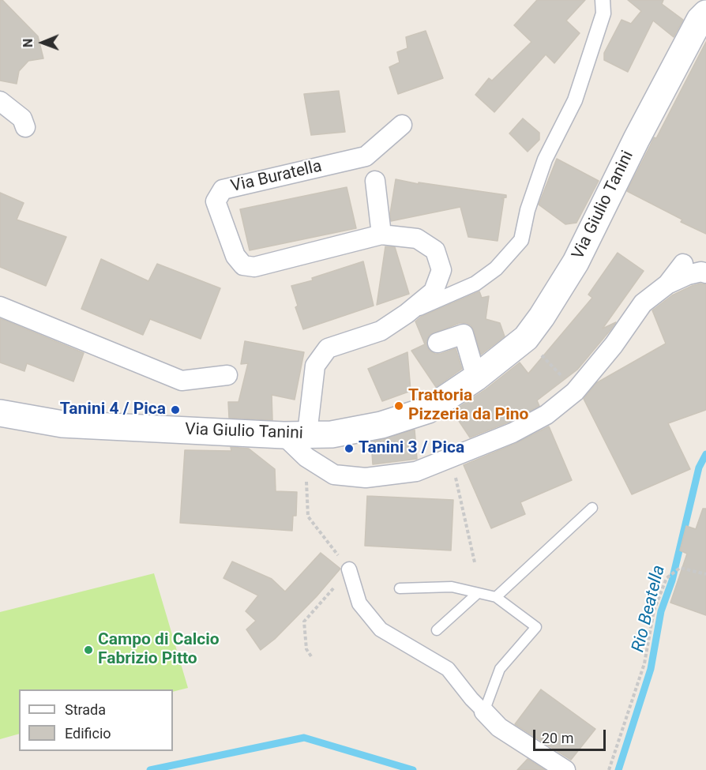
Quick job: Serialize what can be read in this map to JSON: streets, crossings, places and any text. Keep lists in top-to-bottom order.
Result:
{
  "streets": {
    "main road": ["Via Giulio Tanini"],
    "street": ["Via Buratella"]
  },
  "crossings": [
    ["Via Buratella", "Via Giulio Tanini"]
  ],
  "water": ["Rio Beatella"],
  "places": [
    "Trattoria Pizzeria da Pino",
    "Tanini 4 / Pica",
    "Tanini 3 / Pica",
    "Campo di Calcio Fabrizio Pitto"
  ],
  "legend": ["Strada", "Edificio"],
  "scale_bar": "20 m",
  "north": "left"
}
